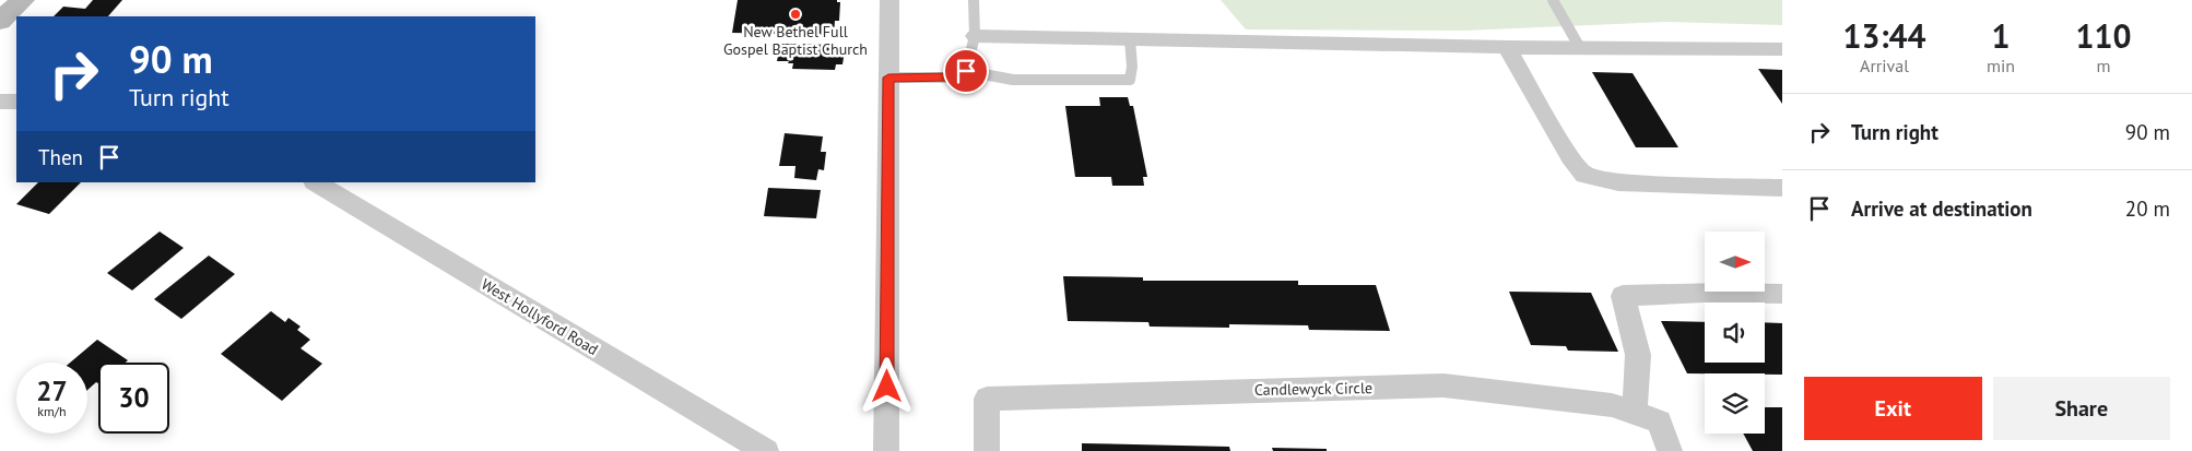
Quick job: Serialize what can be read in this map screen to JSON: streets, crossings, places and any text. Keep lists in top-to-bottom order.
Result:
{
  "streets": {
    "street": ["West Hollyford Road", "Candlewyck Circle"]
  },
  "places": ["New Bethel Full Gospel Baptist Church"],
  "north": "right",
  "page": {
    "eta": [
      "13:44",
      "Arrival",
      "1",
      "min",
      "110",
      "m"
    ],
    "turn": ["90 m", "Turn right"],
    "list": [
      {
        "name": "Turn right",
        "value": "90 m"
      },
      {
        "name": "Arrive at destination",
        "value": "20 m"
      }
    ],
    "then": "Then",
    "speed": "27 km/h",
    "limit": "30",
    "buttons": ["Exit", "Share"]
  }
}
